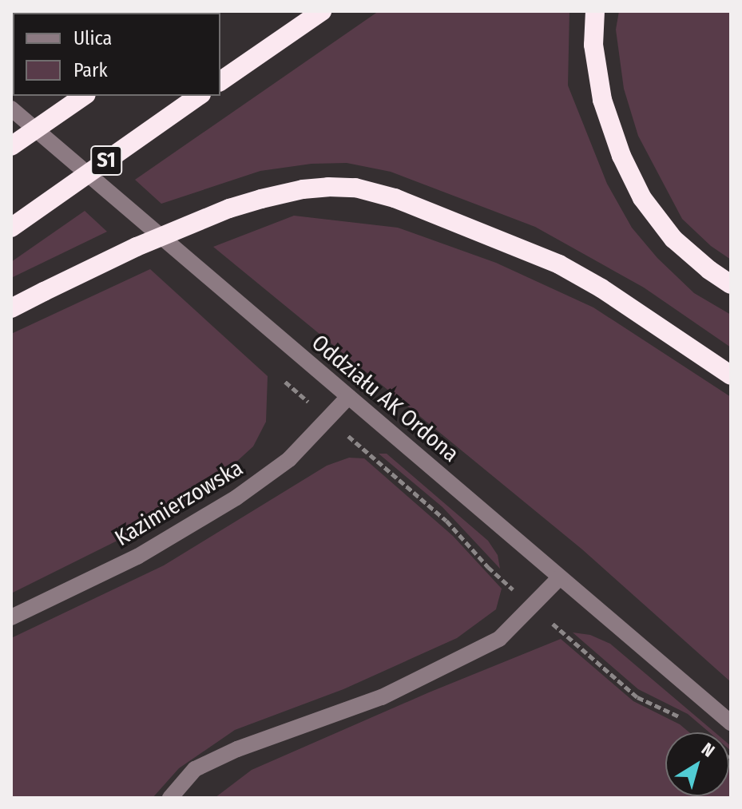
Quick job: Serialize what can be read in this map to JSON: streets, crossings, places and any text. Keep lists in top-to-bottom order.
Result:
{
  "streets": {
    "highway": ["S1"],
    "street": ["Oddziału AK Ordona", "Kazimierzowska"]
  },
  "crossings": [
    ["Oddziału AK Ordona", "Kazimierzowska"]
  ],
  "legend": ["Ulica", "Park"],
  "north": "top right"
}
